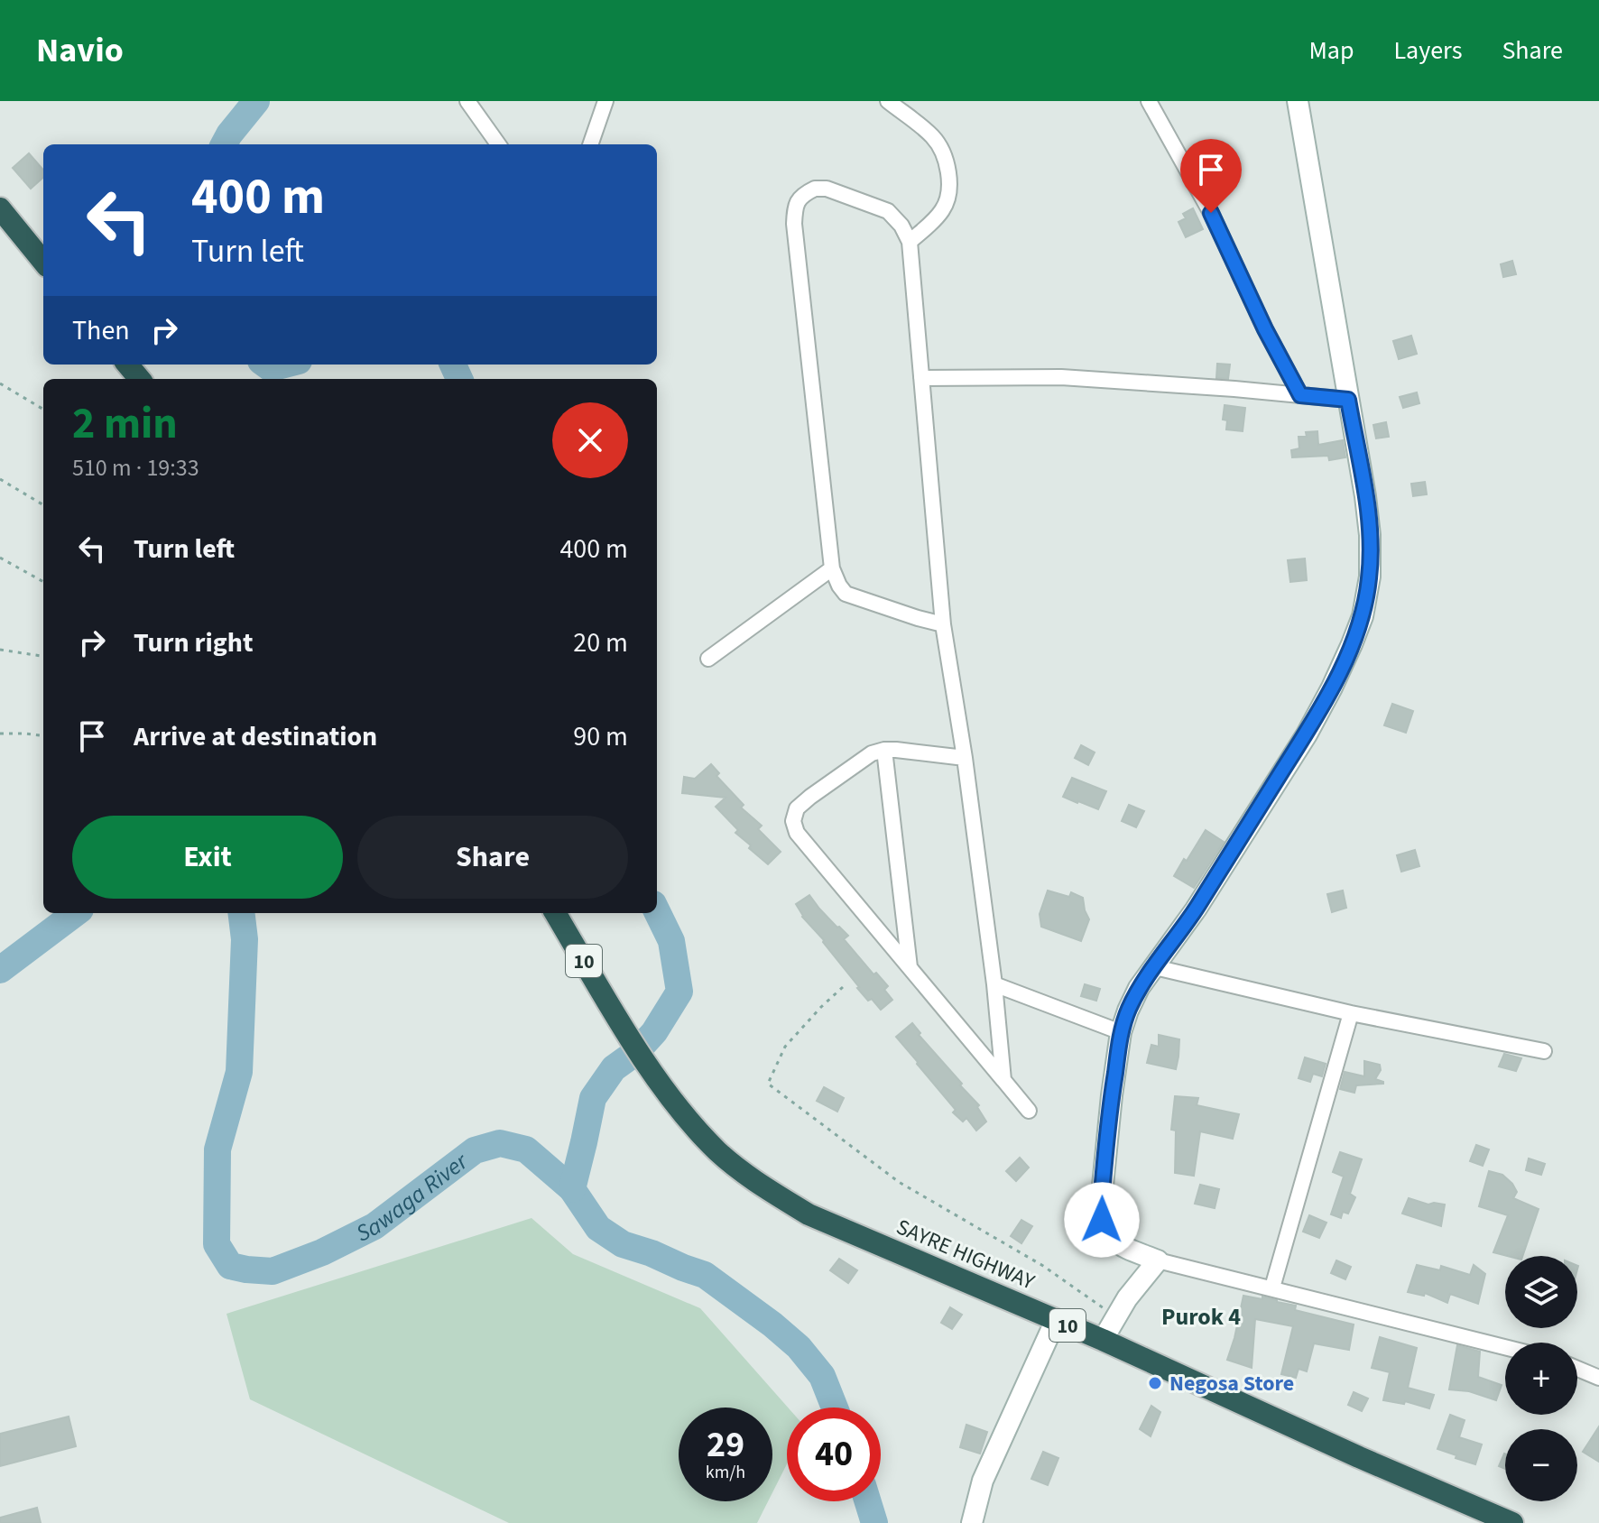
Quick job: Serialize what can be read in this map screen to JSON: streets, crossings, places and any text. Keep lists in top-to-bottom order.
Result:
{
  "streets": {
    "highway": ["10", "SAYRE HIGHWAY"]
  },
  "districts": ["Purok 4"],
  "water": ["Sawaga River"],
  "places": ["Negosa Store"],
  "page": {
    "header": "Navio",
    "nav": ["Map", "Layers", "Share"],
    "turn": ["400 m", "Turn left"],
    "then": "Then",
    "heading": ["2 min", "510 m · 19:33"],
    "list": [
      {
        "name": "Turn left",
        "value": "400 m"
      },
      {
        "name": "Turn right",
        "value": "20 m"
      },
      {
        "name": "Arrive at destination",
        "value": "90 m"
      }
    ],
    "buttons": ["Exit", "Share"],
    "map_buttons": ["+", "−"],
    "speed": "29 km/h",
    "limit": "40"
  }
}
